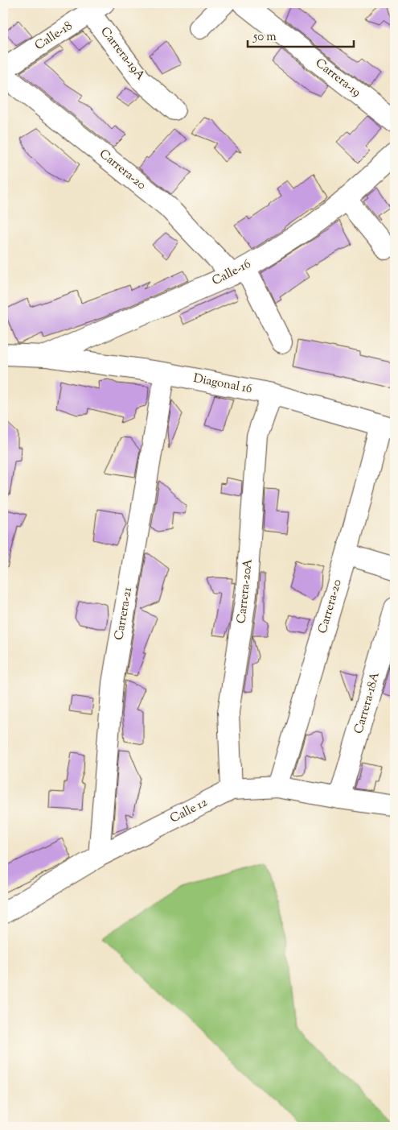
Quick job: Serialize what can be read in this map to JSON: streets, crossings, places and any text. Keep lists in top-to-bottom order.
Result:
{
  "streets": {
    "street": [
      "Calle-18",
      "Carrera-19A",
      "Carrera-19",
      "Carrera-20",
      "Calle-16",
      "Diagonal 16",
      "Carrera-20A",
      "Carrera-21",
      "Carrera-18A",
      "Calle 12"
    ]
  },
  "crossings": [
    ["Calle-18", "Carrera-19A"],
    ["Carrera-20", "Calle-16"],
    ["Carrera-20", "Diagonal 16"],
    ["Carrera-20", "Calle 12"],
    ["Calle-16", "Diagonal 16"],
    ["Diagonal 16", "Carrera-20A"],
    ["Diagonal 16", "Carrera-21"],
    ["Carrera-20A", "Calle 12"],
    ["Carrera-21", "Calle 12"],
    ["Carrera-18A", "Calle 12"]
  ],
  "scale_bar": "50 m"
}
